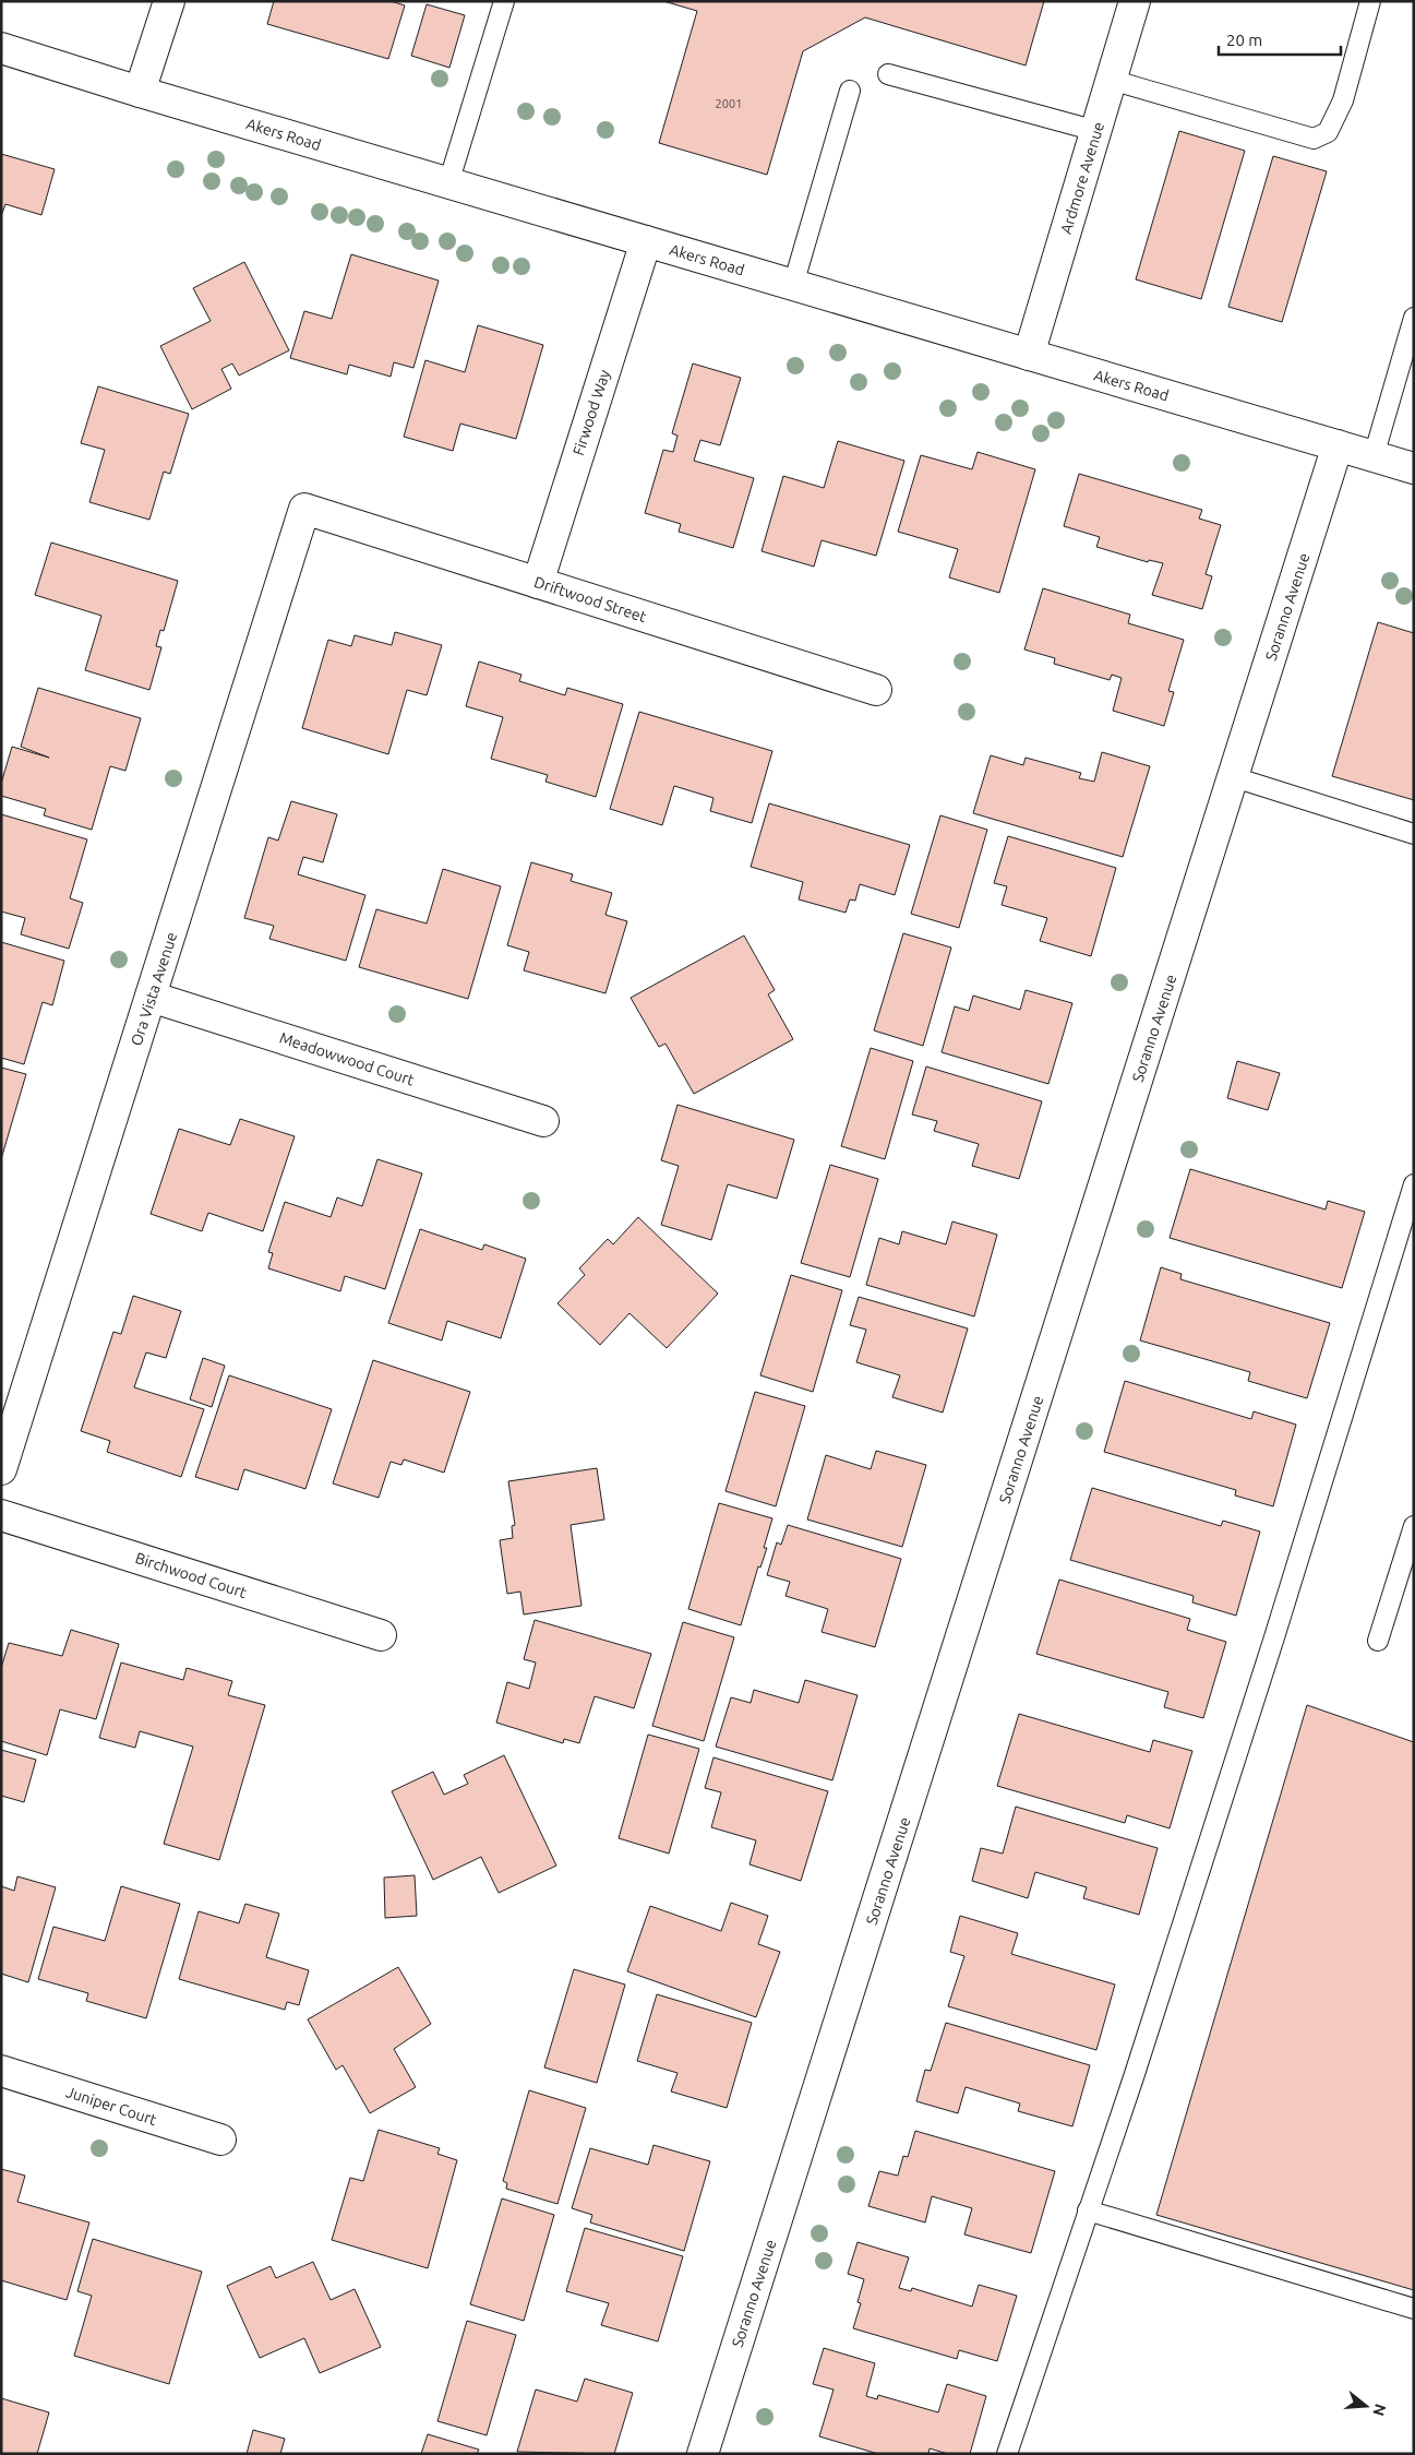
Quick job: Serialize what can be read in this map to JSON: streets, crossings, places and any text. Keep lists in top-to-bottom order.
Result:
{
  "streets": {
    "street": [
      "Akers Road",
      "Ardmore Avenue",
      "Firwood Way",
      "Driftwood Street",
      "Soranno Avenue",
      "Ora Vista Avenue",
      "Meadowwood Court",
      "Birchwood Court",
      "Juniper Court"
    ]
  },
  "crossings": [
    ["Akers Road", "Ardmore Avenue"],
    ["Akers Road", "Firwood Way"],
    ["Akers Road", "Soranno Avenue"],
    ["Firwood Way", "Driftwood Street"],
    ["Driftwood Street", "Ora Vista Avenue"],
    ["Ora Vista Avenue", "Meadowwood Court"]
  ],
  "house_numbers": ["2001"],
  "scale_bar": "20 m",
  "north": "right"
}
